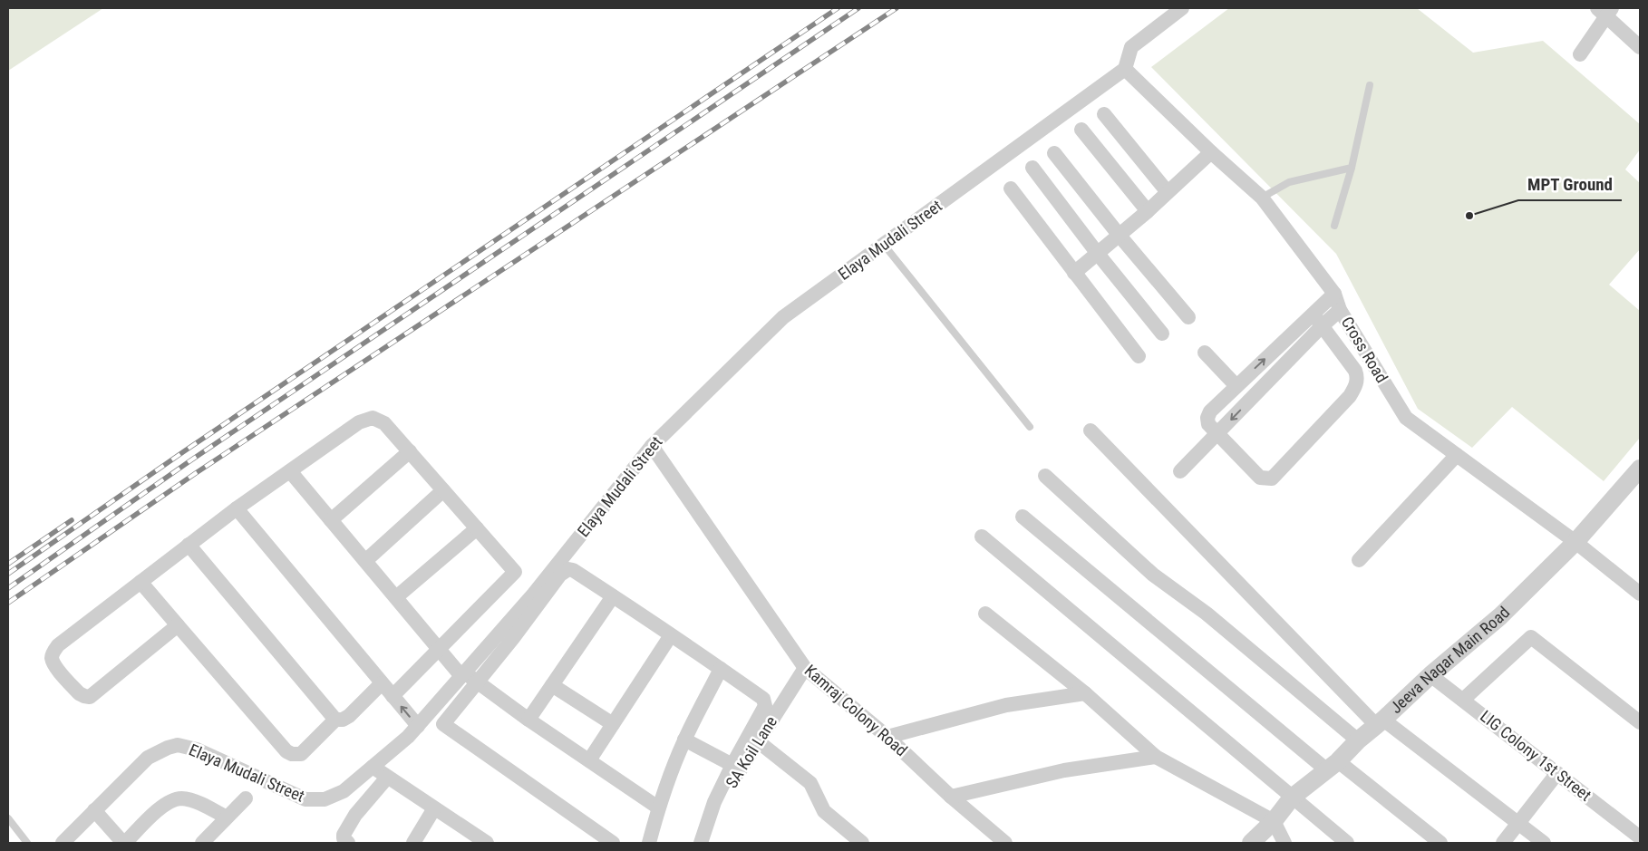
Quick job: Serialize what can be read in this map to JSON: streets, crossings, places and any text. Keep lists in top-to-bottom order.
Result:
{
  "streets": {
    "street": [
      "Elaya Mudali Street",
      "Cross Road",
      "Jeeva Nagar Main Road",
      "Kamraj Colony Road",
      "SA Koil Lane",
      "LIG Colony 1st Street"
    ]
  },
  "crossings": [
    ["Elaya Mudali Street", "Cross Road"],
    ["Elaya Mudali Street", "Kamraj Colony Road"],
    ["Cross Road", "Jeeva Nagar Main Road"],
    ["Jeeva Nagar Main Road", "LIG Colony 1st Street"],
    ["Kamraj Colony Road", "SA Koil Lane"]
  ],
  "places": ["MPT Ground"]
}
